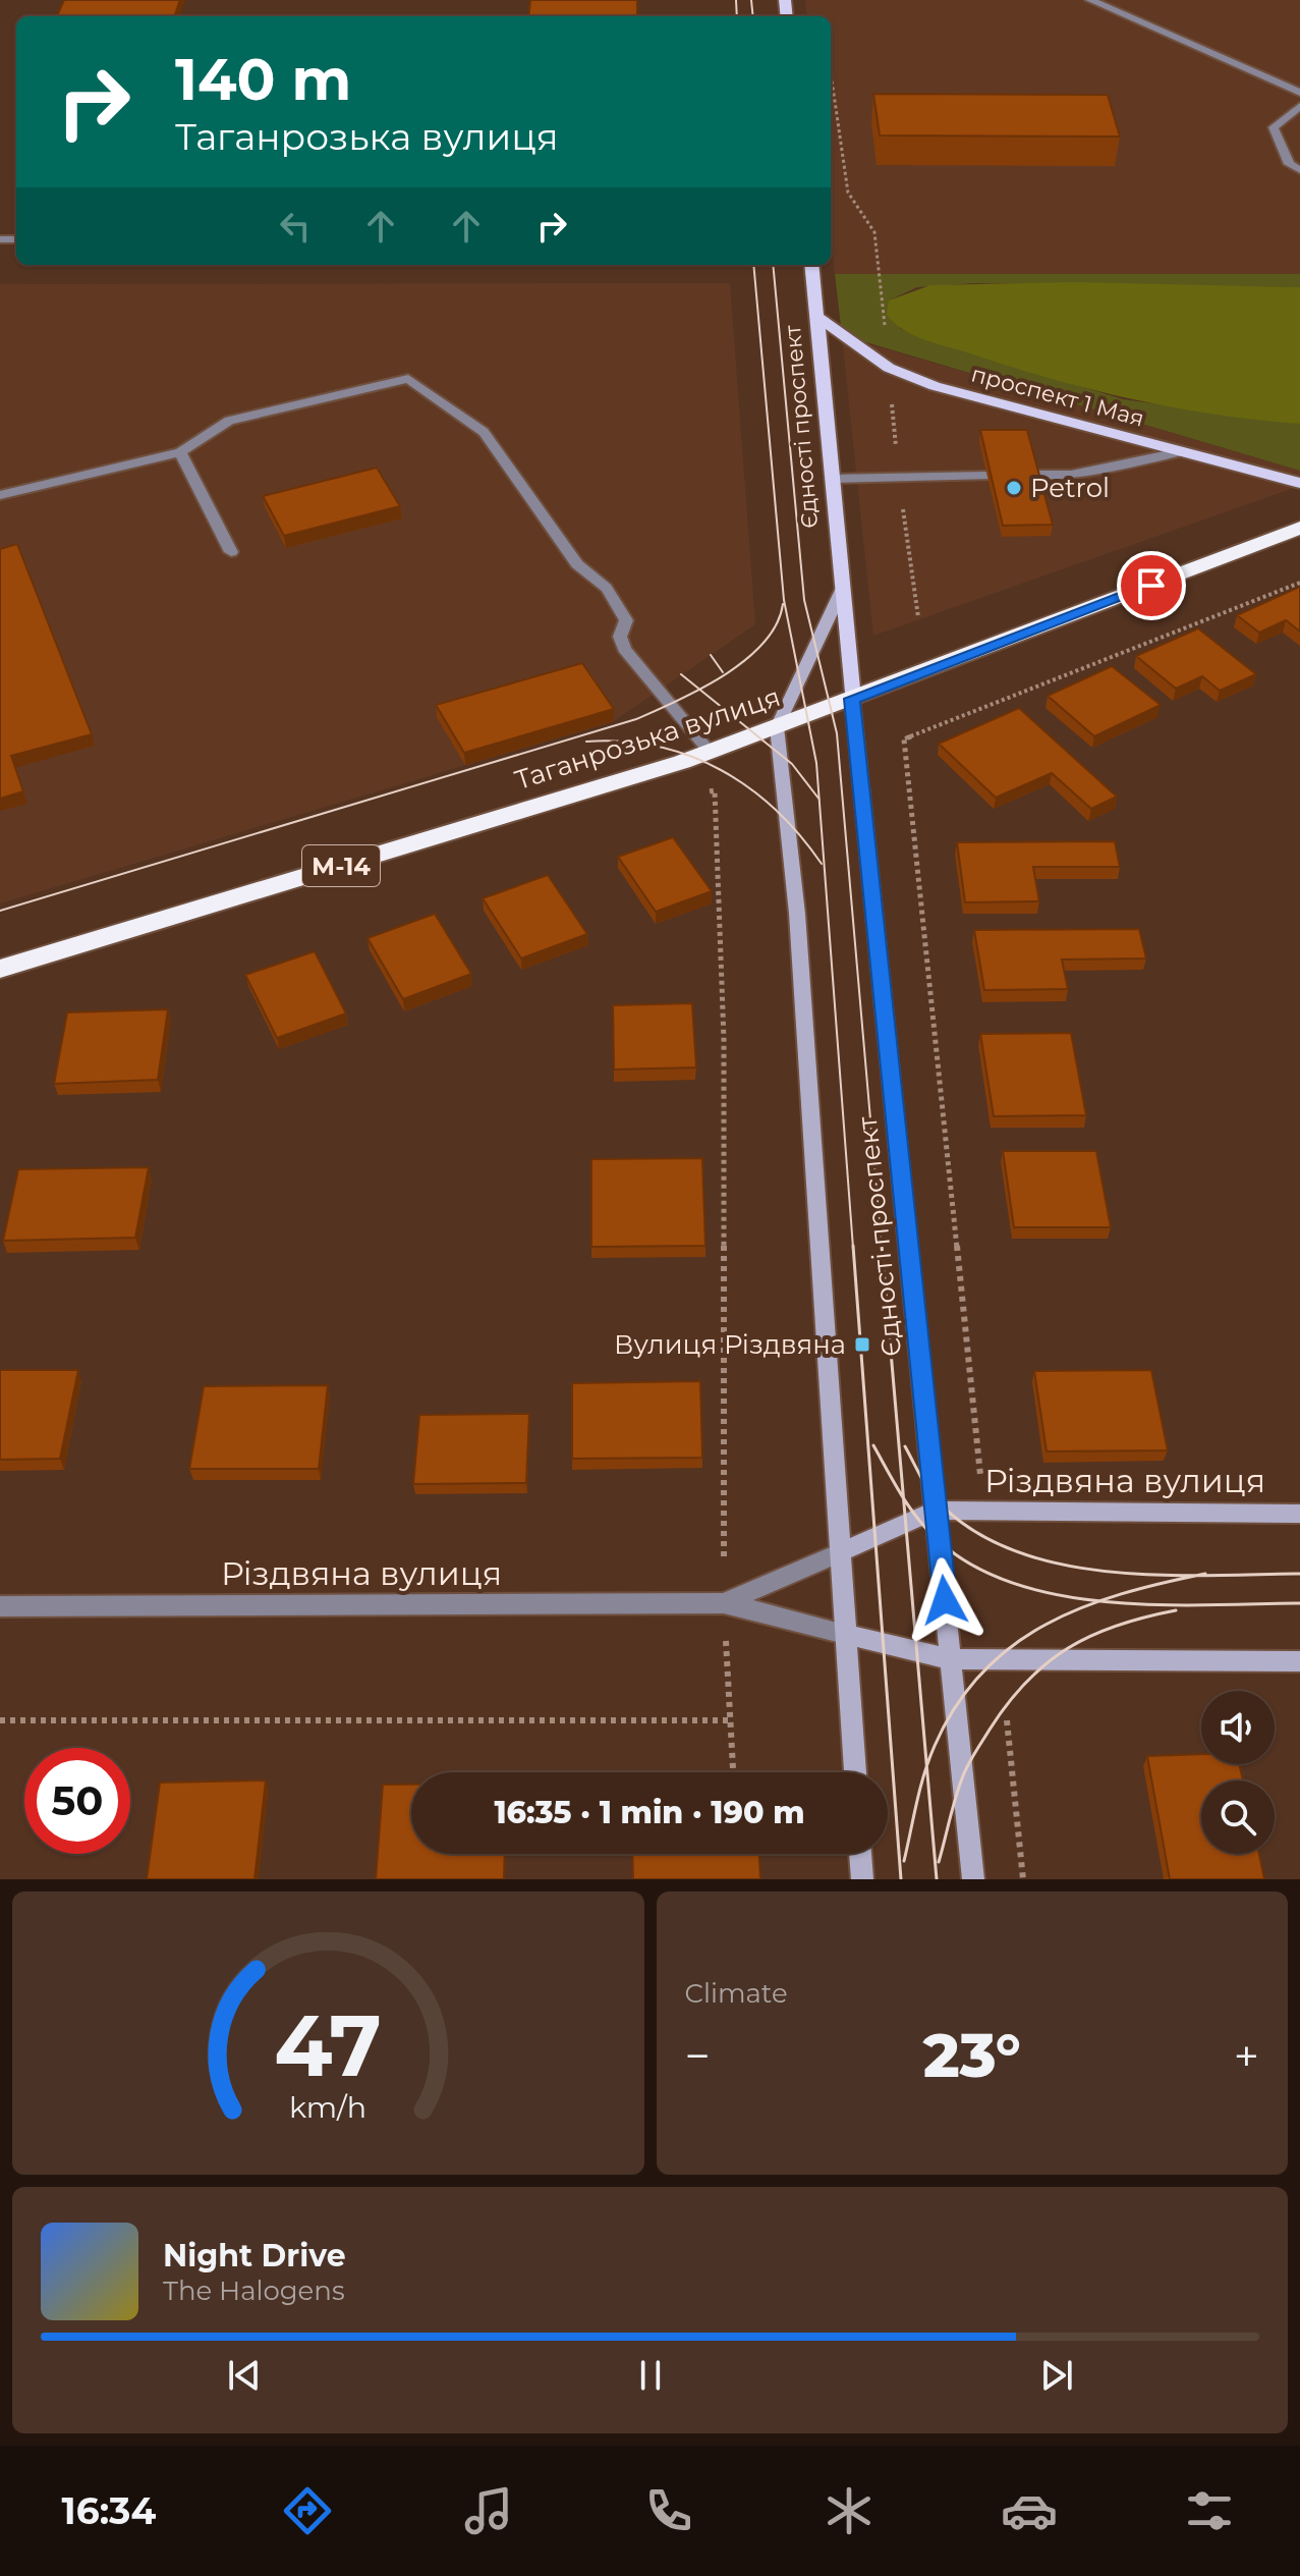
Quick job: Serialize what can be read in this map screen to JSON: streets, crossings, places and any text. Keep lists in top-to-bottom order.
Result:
{
  "streets": {
    "highway": ["Таганрозька вулиця", "М-14"],
    "main road": ["проспект 1 Мая", "Єдності проспект", "Різдвяна вулиця"]
  },
  "crossings": [
    ["проспект 1 Мая", "Єдності проспект"],
    ["Єдності проспект", "Таганрозька вулиця"],
    ["Єдності проспект", "Різдвяна вулиця"]
  ],
  "places": {
    "other": ["Petrol"],
    "transit": ["Вулиця Різдвяна"]
  },
  "page": {
    "turn": ["140 m", "Таганрозька вулиця"],
    "limit": "50",
    "trip": "16:35 · 1 min · 190 m",
    "tile": "Climate",
    "heat": ["−", "23°", "+"],
    "song": ["Night Drive", "The Halogens"],
    "tabs": "16:34",
    "gauge": ["47", "km/h"]
  }
}
